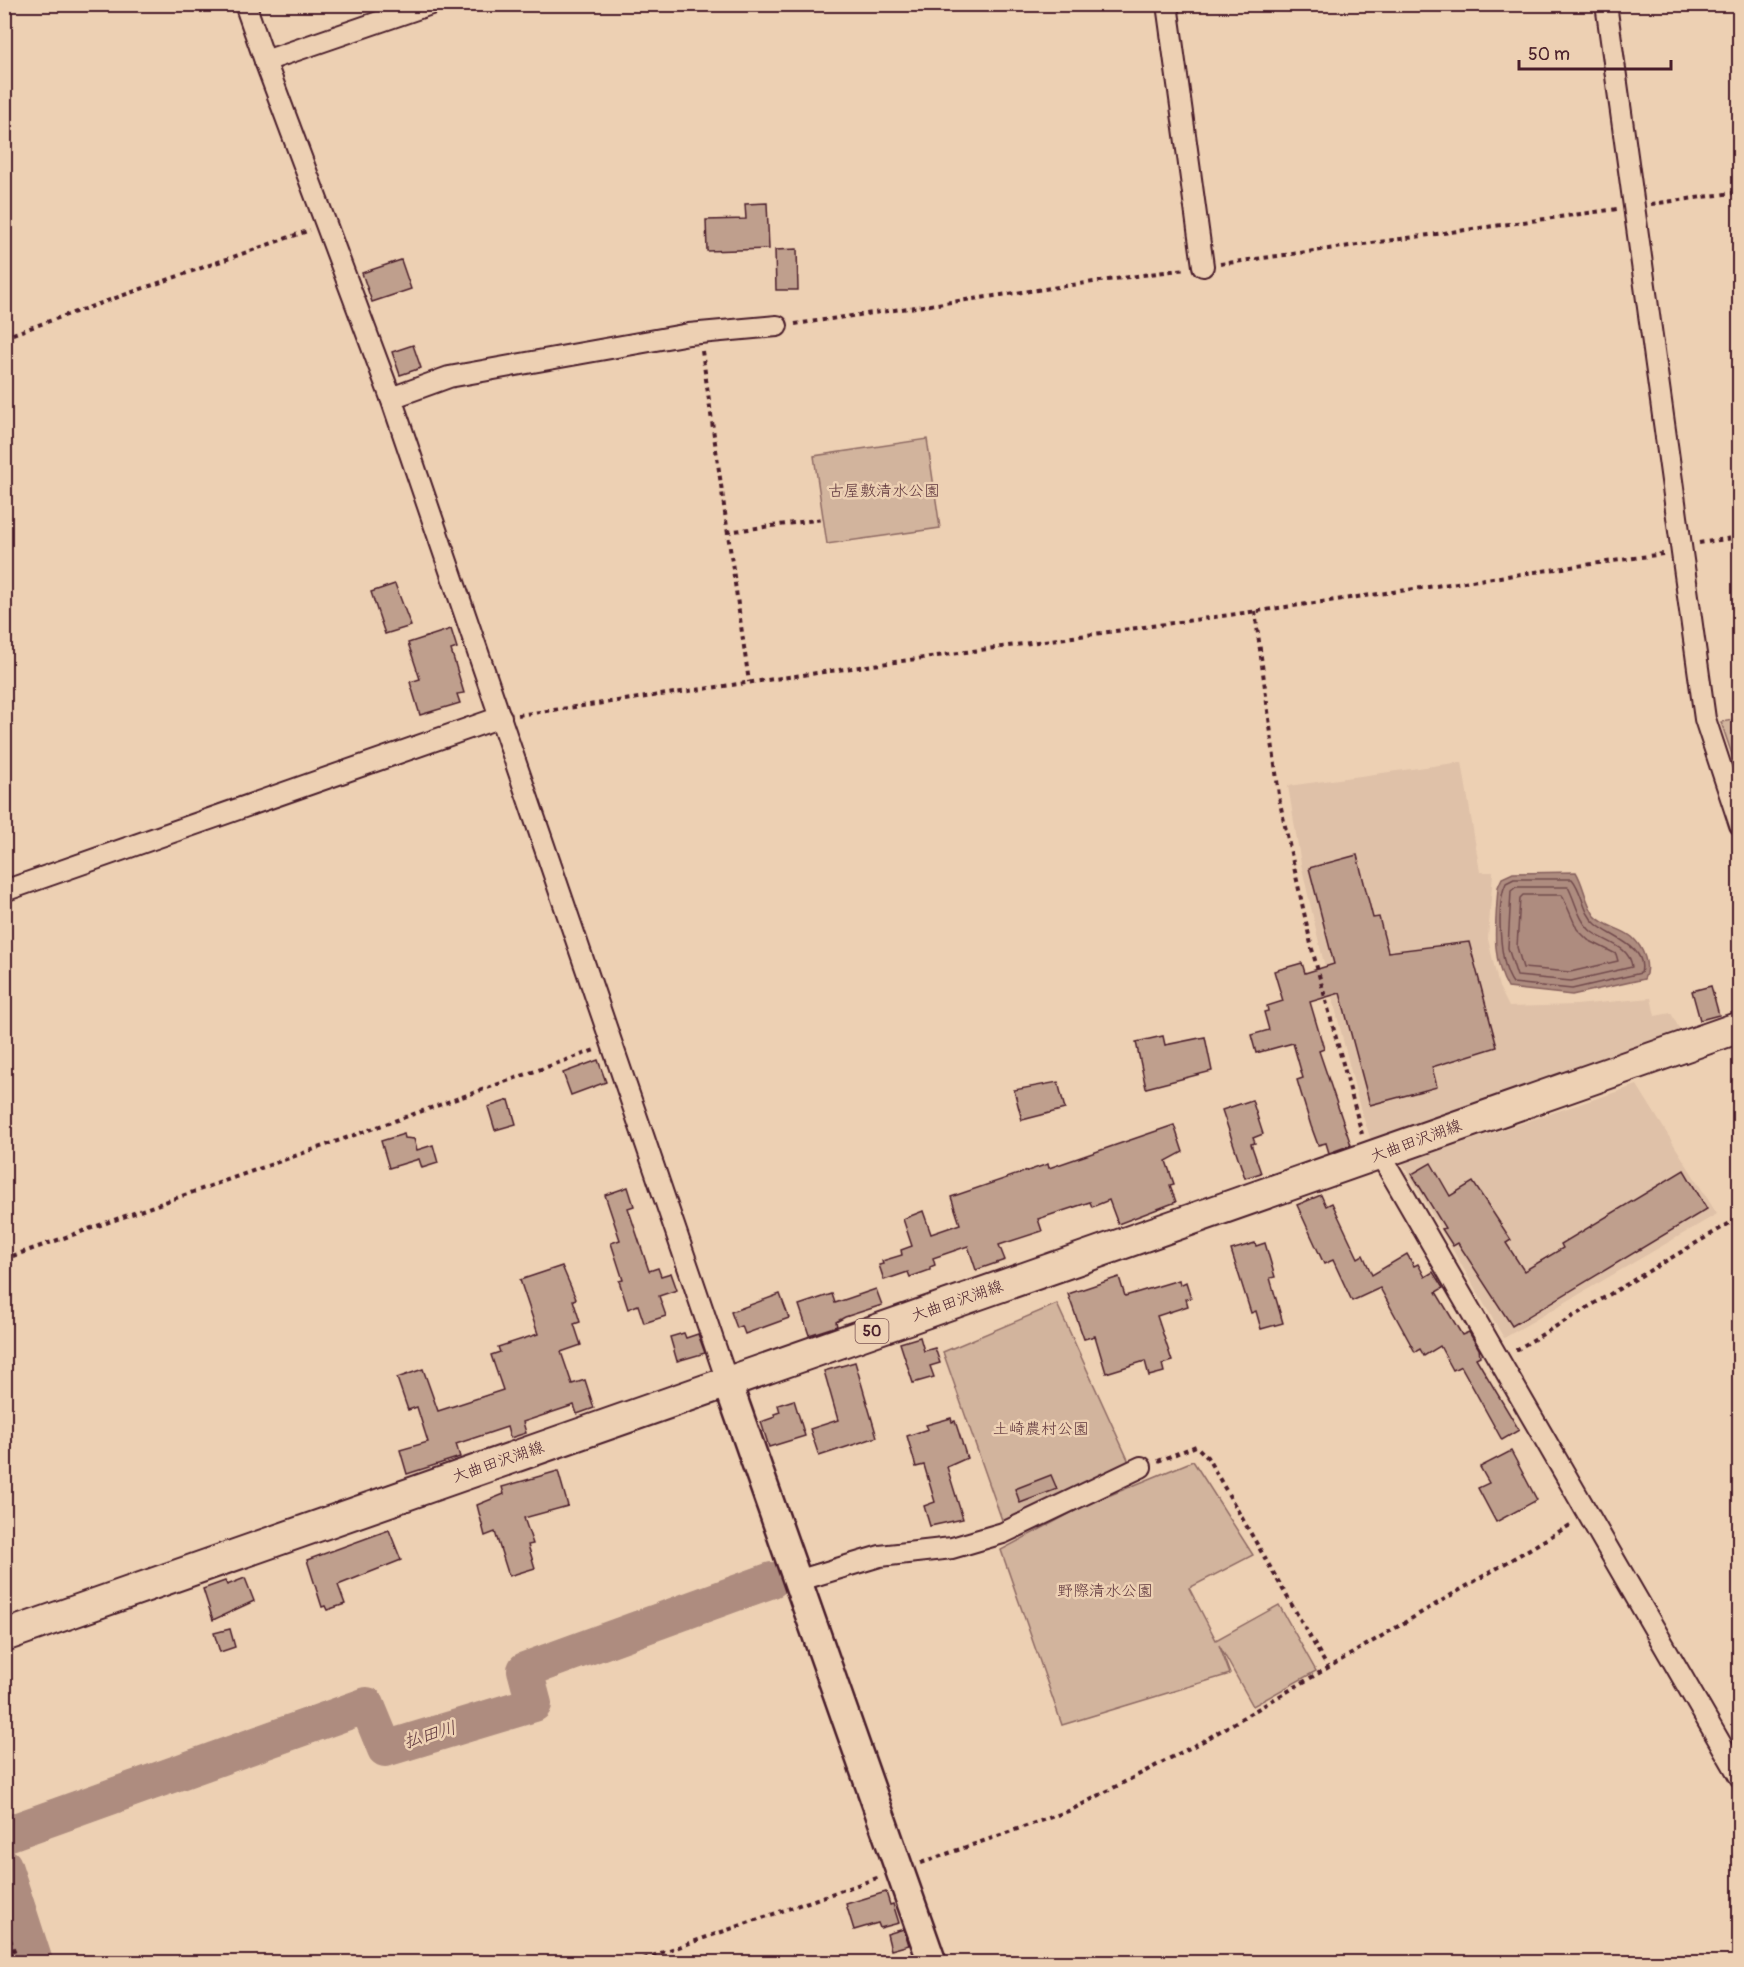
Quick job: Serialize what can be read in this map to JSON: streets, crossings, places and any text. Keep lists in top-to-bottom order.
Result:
{
  "streets": {
    "main road": ["大曲田沢湖線", "50"]
  },
  "water": ["払田川"],
  "parks": ["古屋敷清水公園", "土崎農村公園", "野際清水公園"],
  "scale_bar": "50 m"
}
